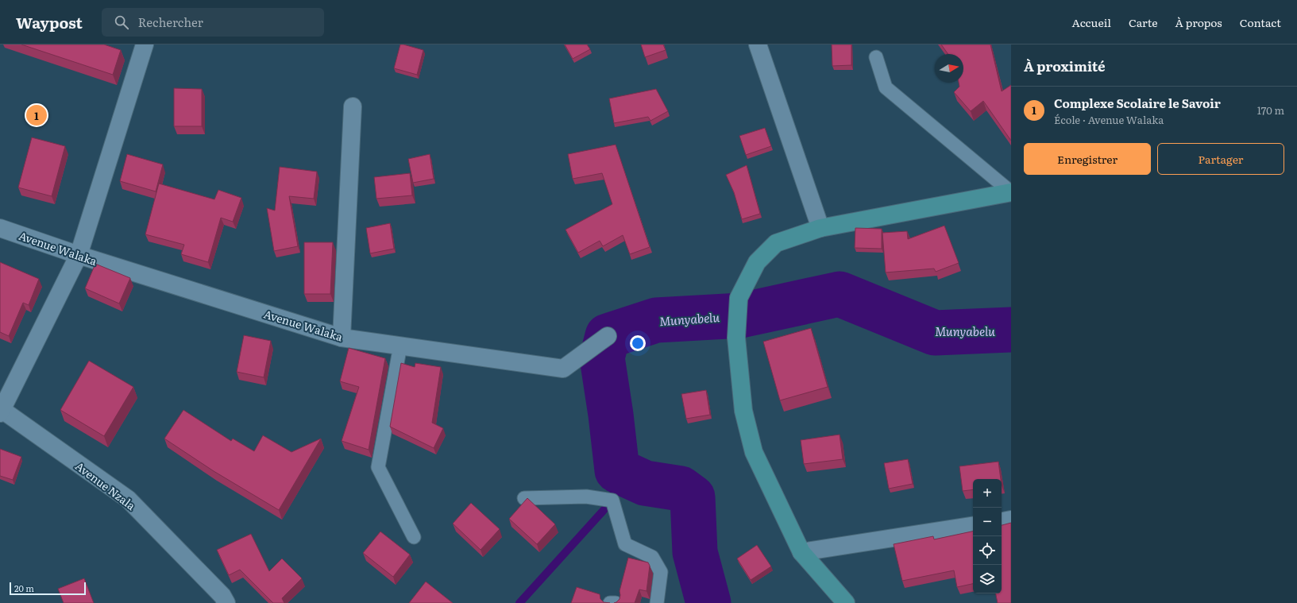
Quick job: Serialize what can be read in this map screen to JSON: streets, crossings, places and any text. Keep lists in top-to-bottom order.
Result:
{
  "streets": {
    "street": ["Avenue Walaka", "Avenue Nzala"]
  },
  "water": ["Munyabelu"],
  "scale_bar": "20 m",
  "north": "right",
  "page": {
    "header": "Waypost",
    "search": "Rechercher",
    "nav": [
      "Accueil",
      "Carte",
      "À propos",
      "Contact"
    ],
    "heading": "À proximité",
    "list": [
      {
        "mark": "1",
        "name": "Complexe Scolaire le Savoir",
        "note": "École · Avenue Walaka",
        "value": "170 m"
      }
    ],
    "pins": "1",
    "buttons": ["Enregistrer", "Partager"],
    "map_buttons": ["+", "−"],
    "scale": "20 m"
  }
}
